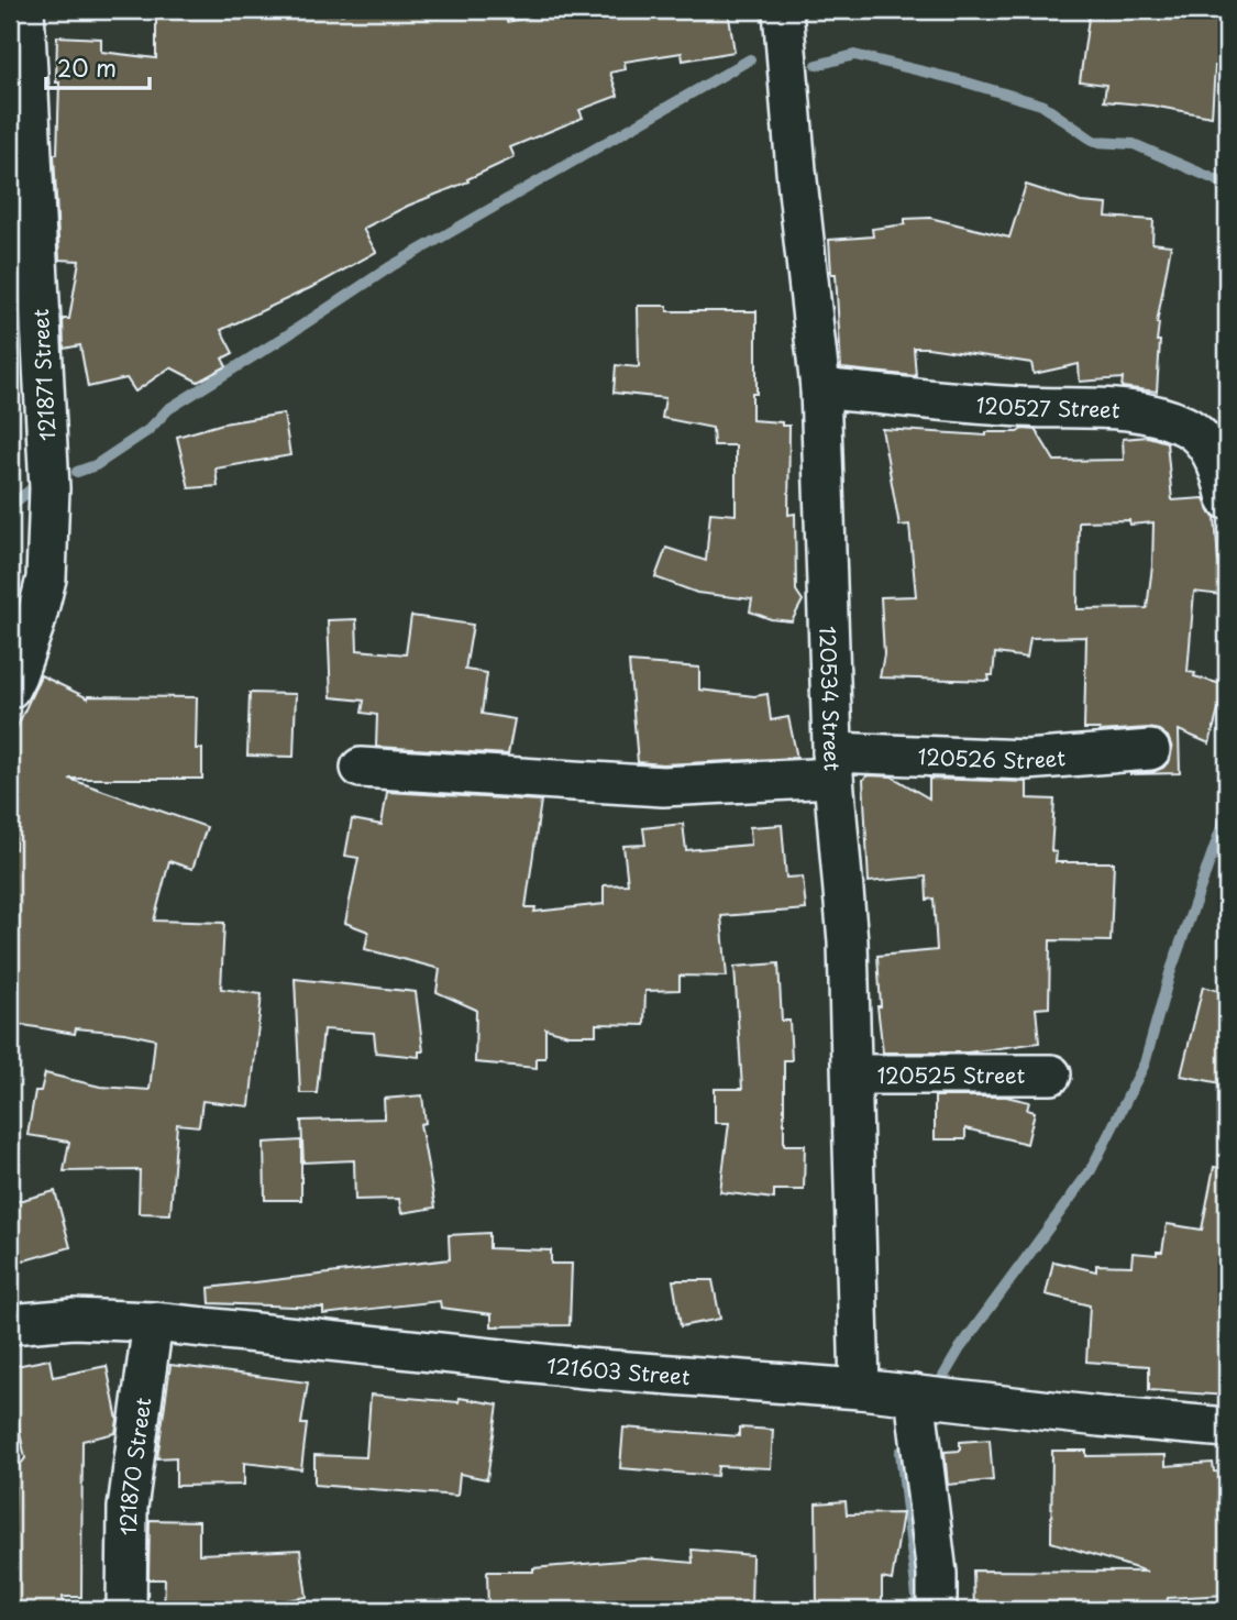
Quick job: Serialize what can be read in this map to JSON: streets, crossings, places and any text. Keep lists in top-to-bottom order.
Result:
{
  "streets": {
    "street": [
      "121871 Street",
      "120527 Street",
      "120534 Street",
      "120526 Street",
      "120525 Street",
      "121603 Street",
      "121870 Street"
    ]
  },
  "crossings": [
    ["120527 Street", "120534 Street"],
    ["120534 Street", "120526 Street"],
    ["120534 Street", "120525 Street"],
    ["120534 Street", "121603 Street"],
    ["121603 Street", "121870 Street"]
  ],
  "scale_bar": "20 m"
}
